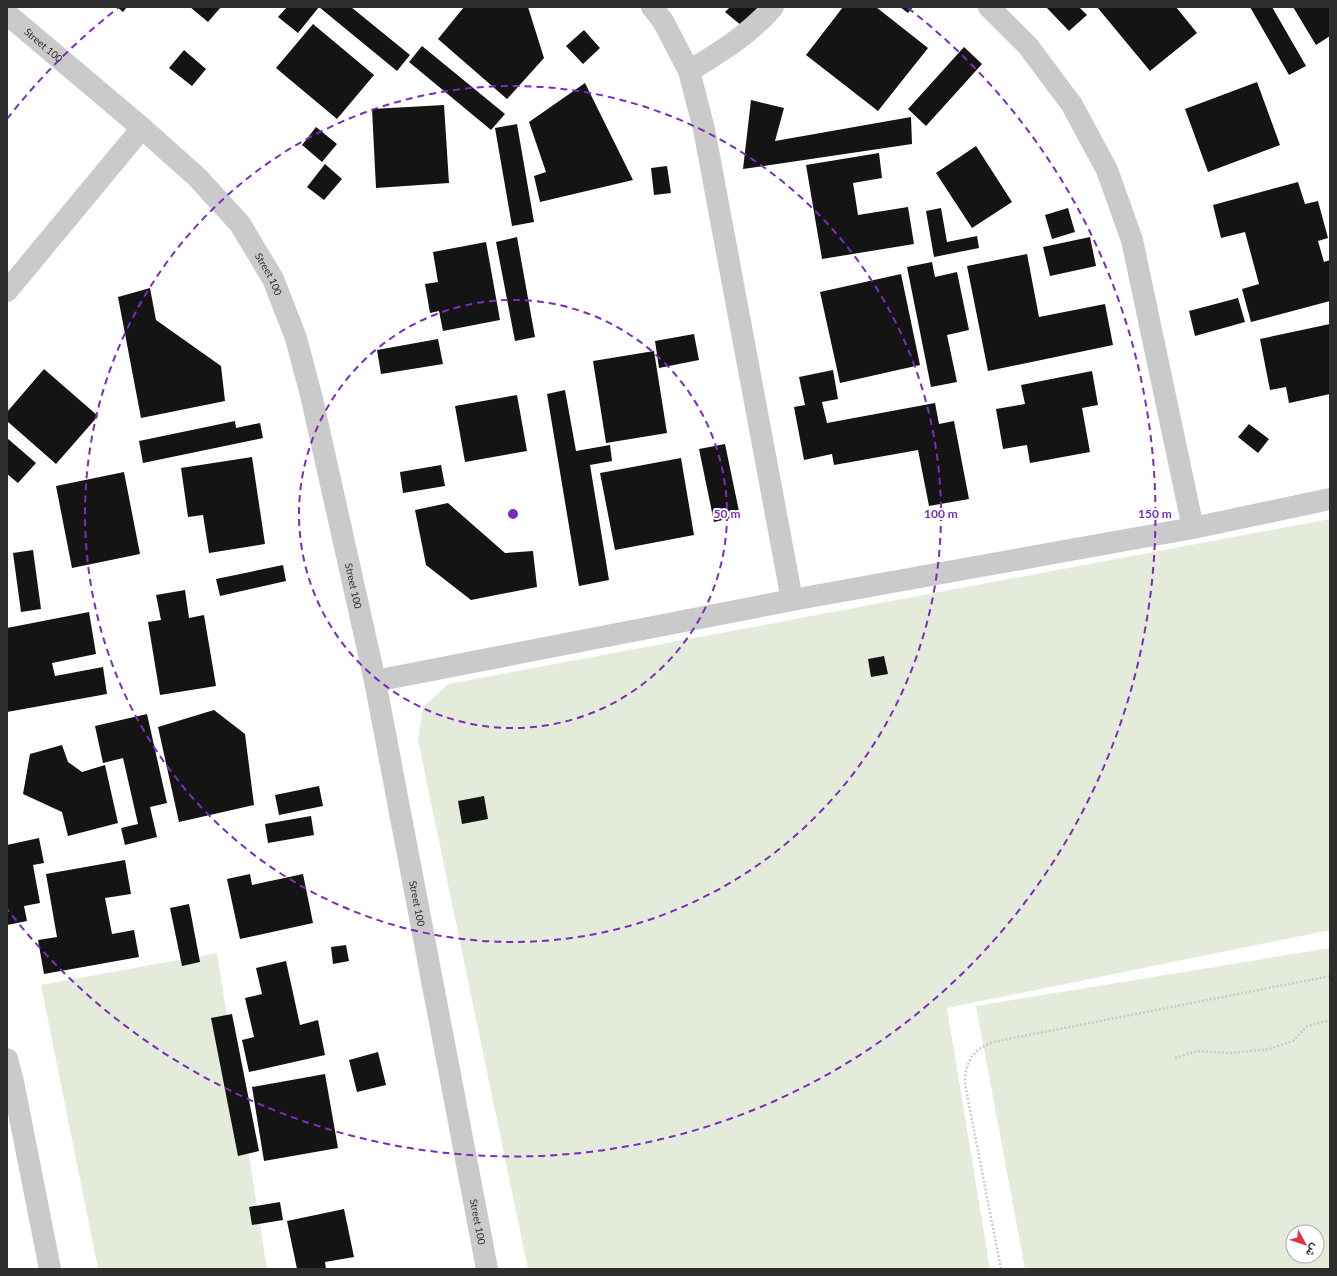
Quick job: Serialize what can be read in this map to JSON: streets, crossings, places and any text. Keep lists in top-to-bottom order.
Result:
{
  "streets": {
    "street": ["Street 100"]
  },
  "north": "bottom right",
  "rings": ["50 m", "100 m", "150 m"]
}
